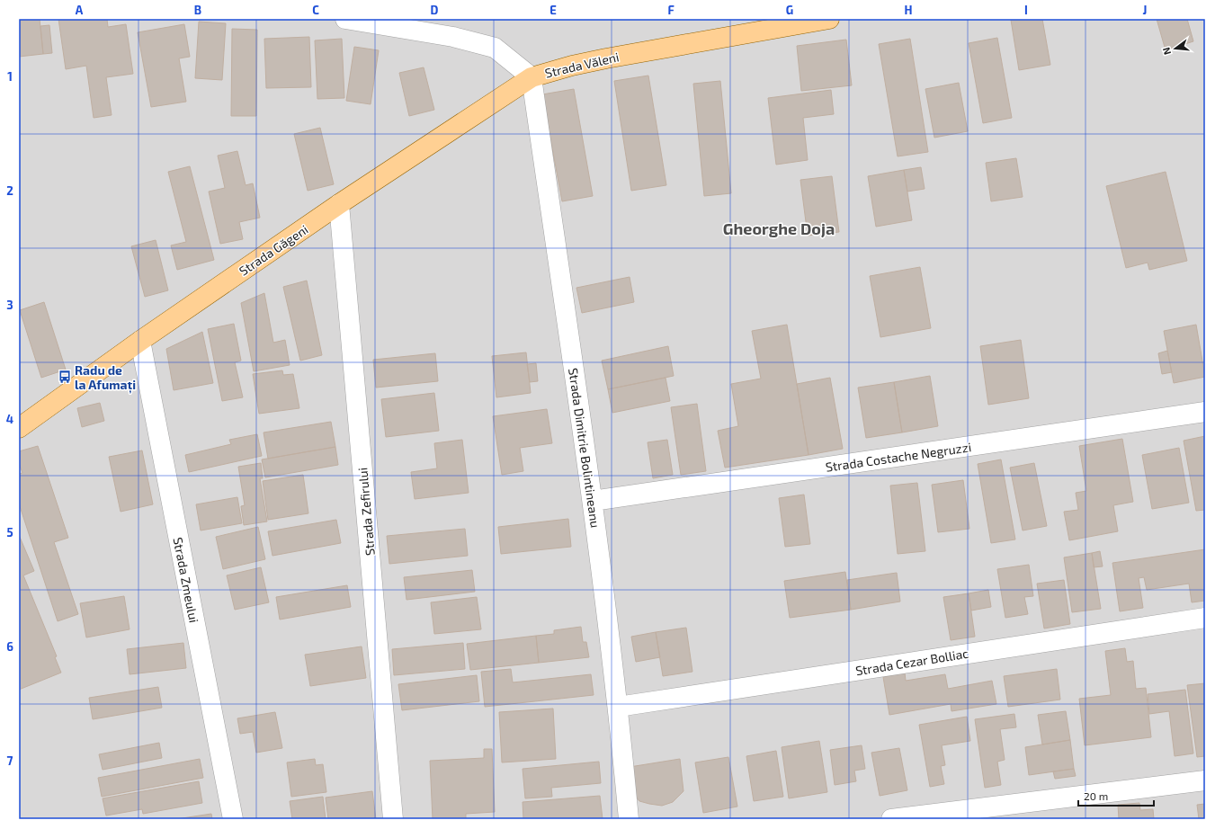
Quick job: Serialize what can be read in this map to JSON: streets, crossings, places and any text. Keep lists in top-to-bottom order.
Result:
{
  "streets": {
    "main road": ["Strada Văleni", "Strada Găgeni"],
    "street": [
      "Strada Dimitrie Bolintineanu",
      "Strada Costache Negruzzi",
      "Strada Zefirului",
      "Strada Zmeului",
      "Strada Cezar Bolliac"
    ]
  },
  "crossings": [
    ["Strada Văleni", "Strada Găgeni"],
    ["Strada Văleni", "Strada Dimitrie Bolintineanu"],
    ["Strada Găgeni", "Strada Dimitrie Bolintineanu"],
    ["Strada Găgeni", "Strada Zefirului"],
    ["Strada Găgeni", "Strada Zmeului"],
    ["Strada Dimitrie Bolintineanu", "Strada Costache Negruzzi"],
    ["Strada Dimitrie Bolintineanu", "Strada Cezar Bolliac"]
  ],
  "districts": ["Gheorghe Doja"],
  "places": {
    "bus stop": ["Radu de la Afumați"]
  },
  "scale_bar": "20 m",
  "north": "left",
  "grid": {
    "columns": [
      "A",
      "B",
      "C",
      "D",
      "E",
      "F",
      "G",
      "H",
      "I",
      "J"
    ],
    "rows": [
      "1",
      "2",
      "3",
      "4",
      "5",
      "6",
      "7"
    ]
  }
}
